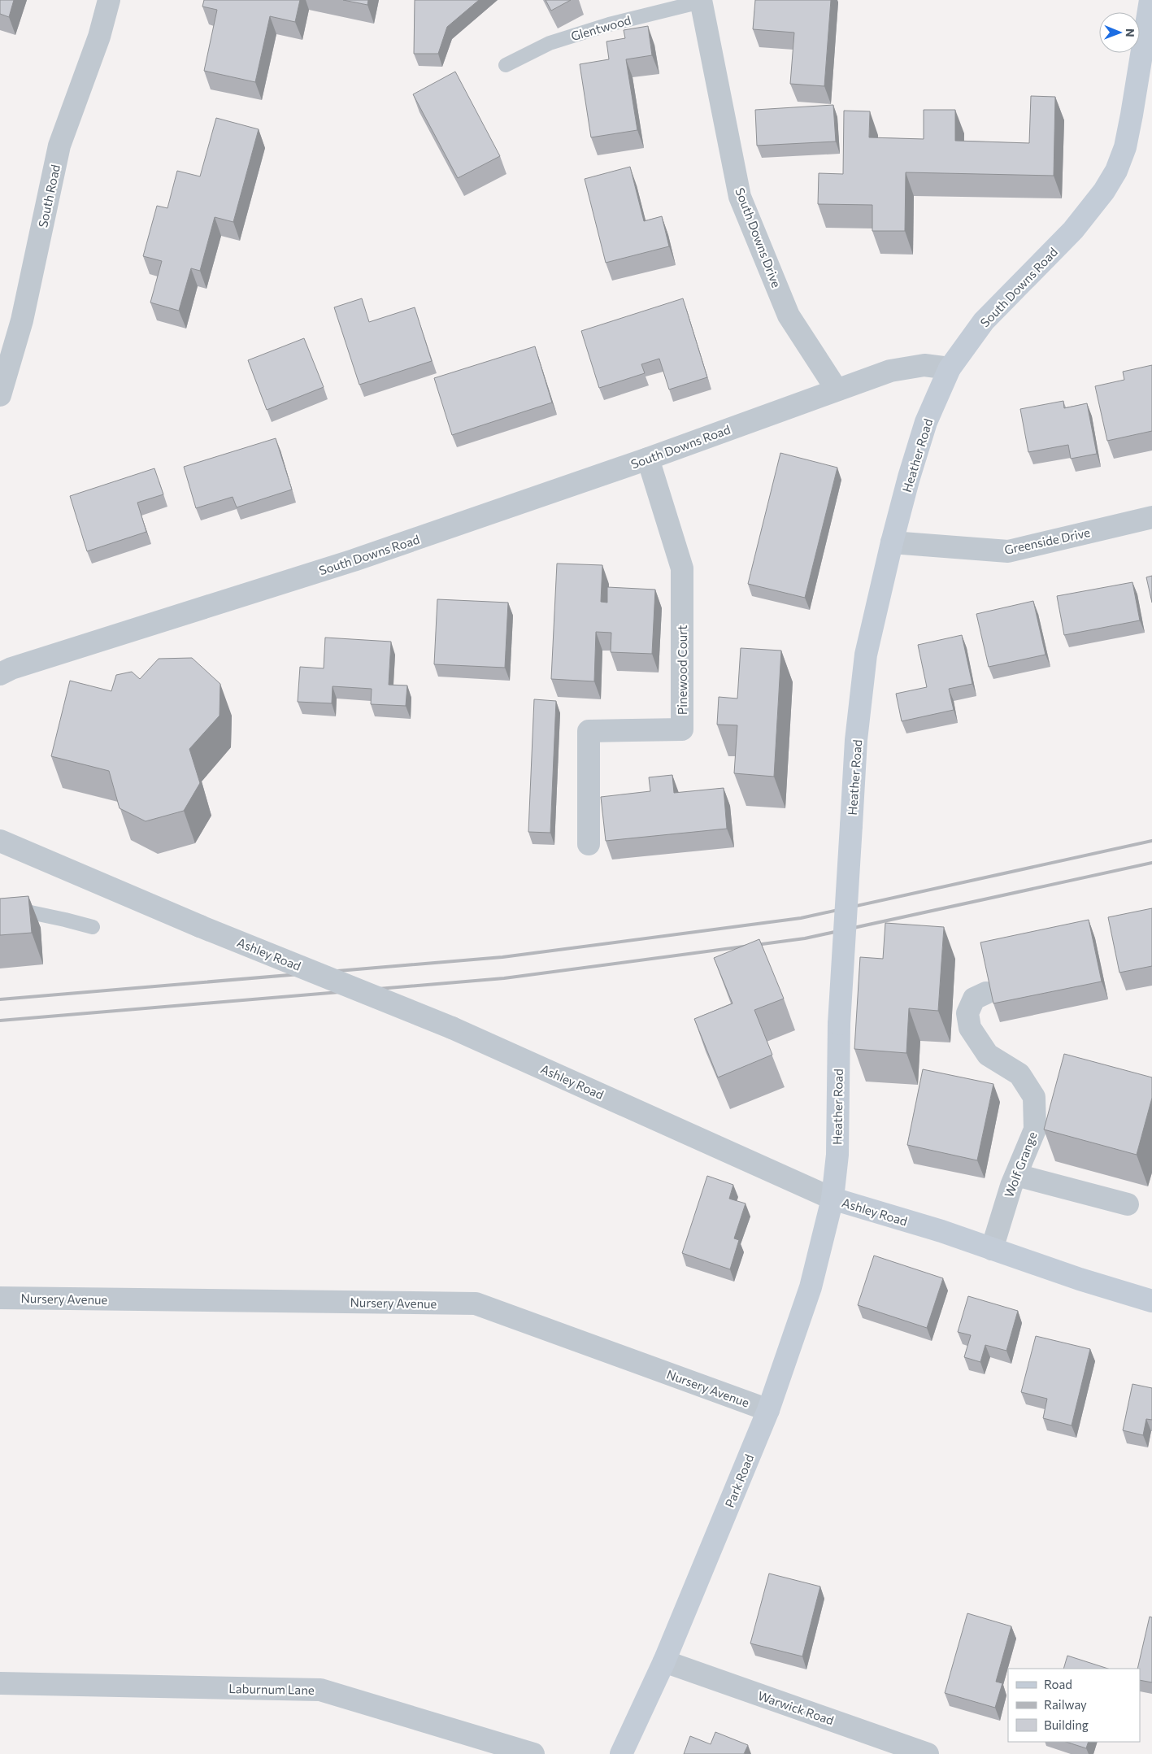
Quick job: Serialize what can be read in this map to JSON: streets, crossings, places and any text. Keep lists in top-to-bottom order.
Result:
{
  "streets": {
    "main road": [
      "South Downs Road",
      "Heather Road",
      "Ashley Road",
      "Park Road"
    ],
    "street": [
      "South Road",
      "South Downs Drive",
      "Greenside Drive",
      "Pinewood Court",
      "Wolf Grange",
      "Nursery Avenue",
      "Laburnum Lane",
      "Warwick Road"
    ],
    "lane": ["Glentwood"]
  },
  "crossings": [
    ["Glentwood", "South Downs Drive"],
    ["South Downs Drive", "South Downs Road"],
    ["South Downs Road", "Heather Road"],
    ["South Downs Road", "Pinewood Court"],
    ["Heather Road", "Greenside Drive"],
    ["Heather Road", "Ashley Road"],
    ["Heather Road", "Park Road"],
    ["Ashley Road", "Wolf Grange"],
    ["Ashley Road", "Park Road"],
    ["Nursery Avenue", "Park Road"],
    ["Park Road", "Warwick Road"]
  ],
  "legend": ["Road", "Railway", "Building"],
  "north": "right"
}
